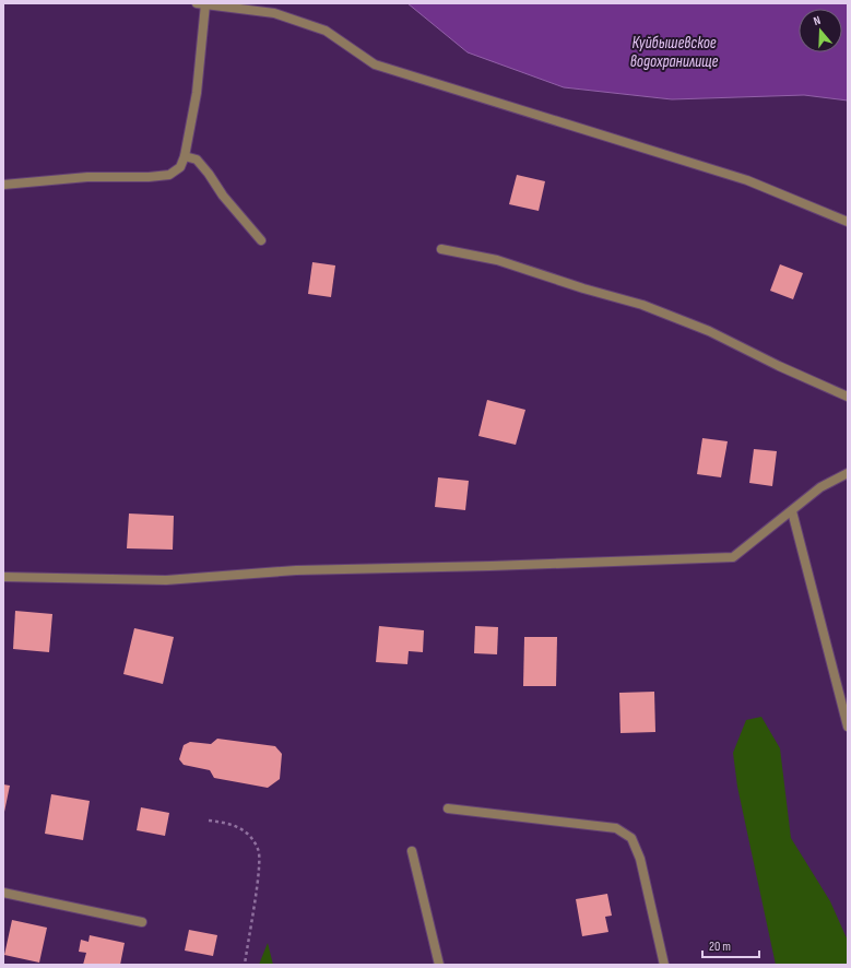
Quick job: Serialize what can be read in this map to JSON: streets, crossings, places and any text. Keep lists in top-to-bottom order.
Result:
{
  "water": ["Куйбышевское водохранилище"],
  "scale_bar": "20 m",
  "north": "top"
}
